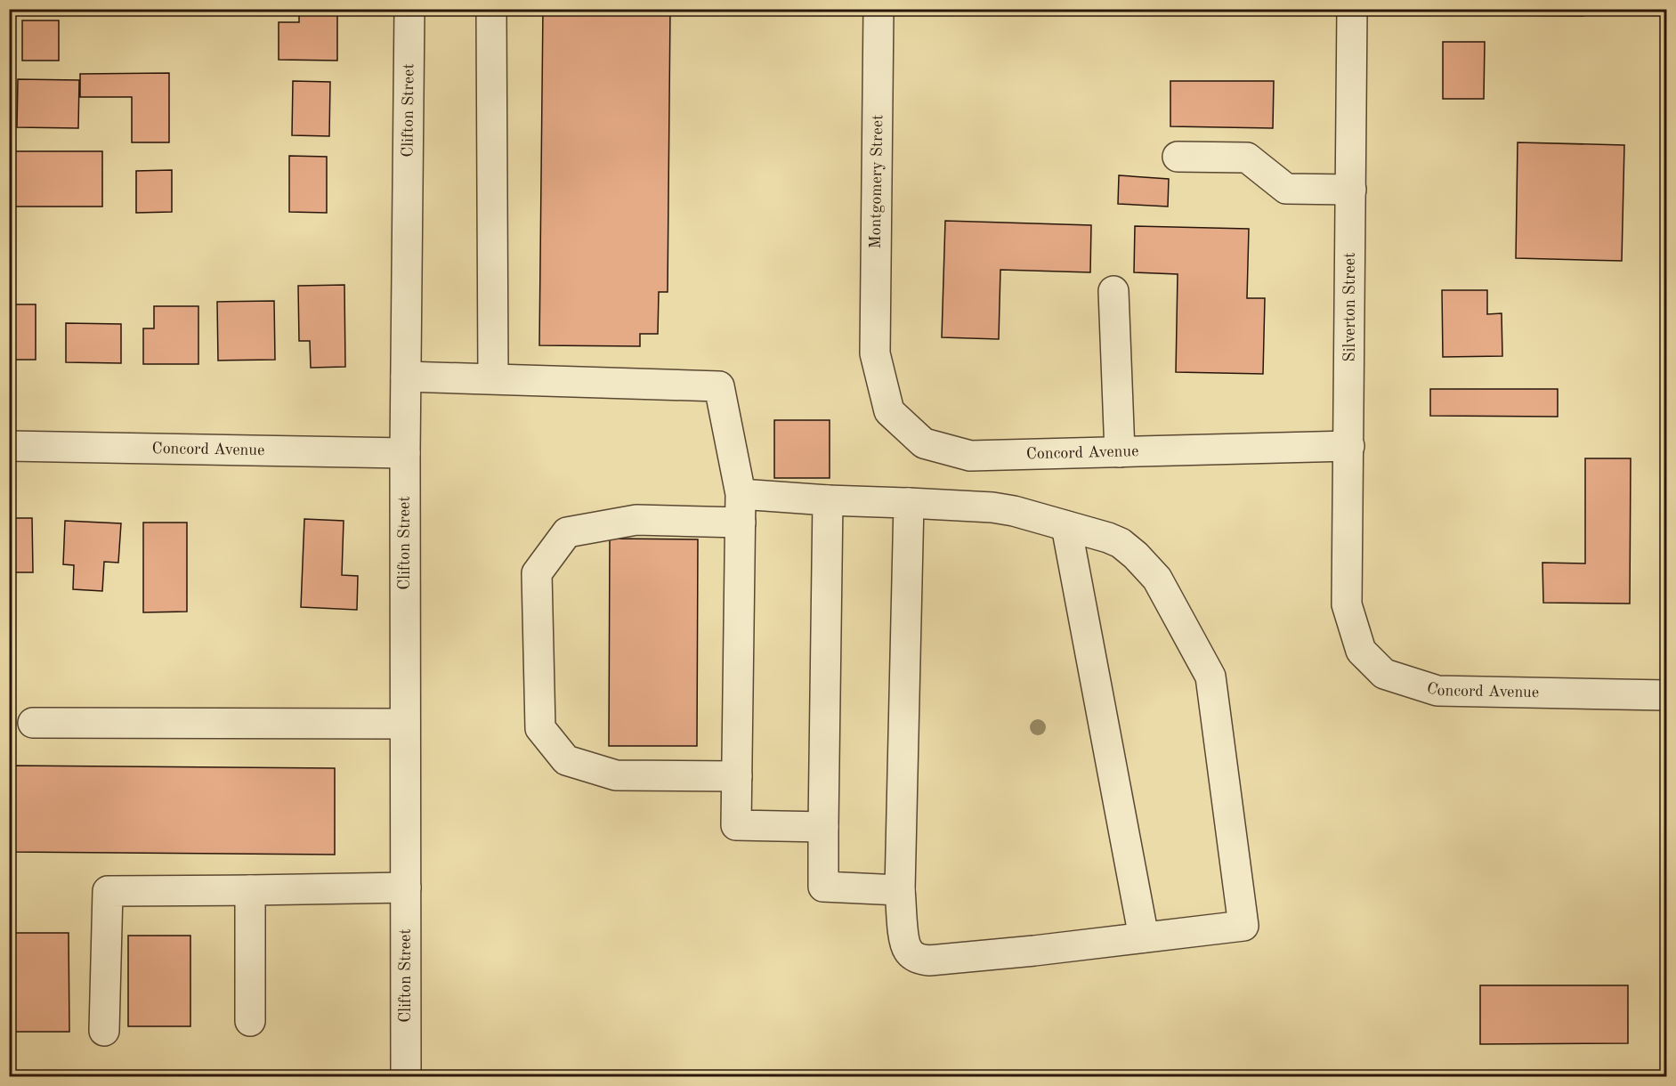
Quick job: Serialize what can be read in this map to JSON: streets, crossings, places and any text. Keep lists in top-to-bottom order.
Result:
{
  "streets": {
    "street": [
      "Clifton Street",
      "Montgomery Street",
      "Silverton Street",
      "Concord Avenue"
    ]
  },
  "crossings": [
    ["Clifton Street", "Concord Avenue"],
    ["Montgomery Street", "Concord Avenue"],
    ["Silverton Street", "Concord Avenue"]
  ]
}
